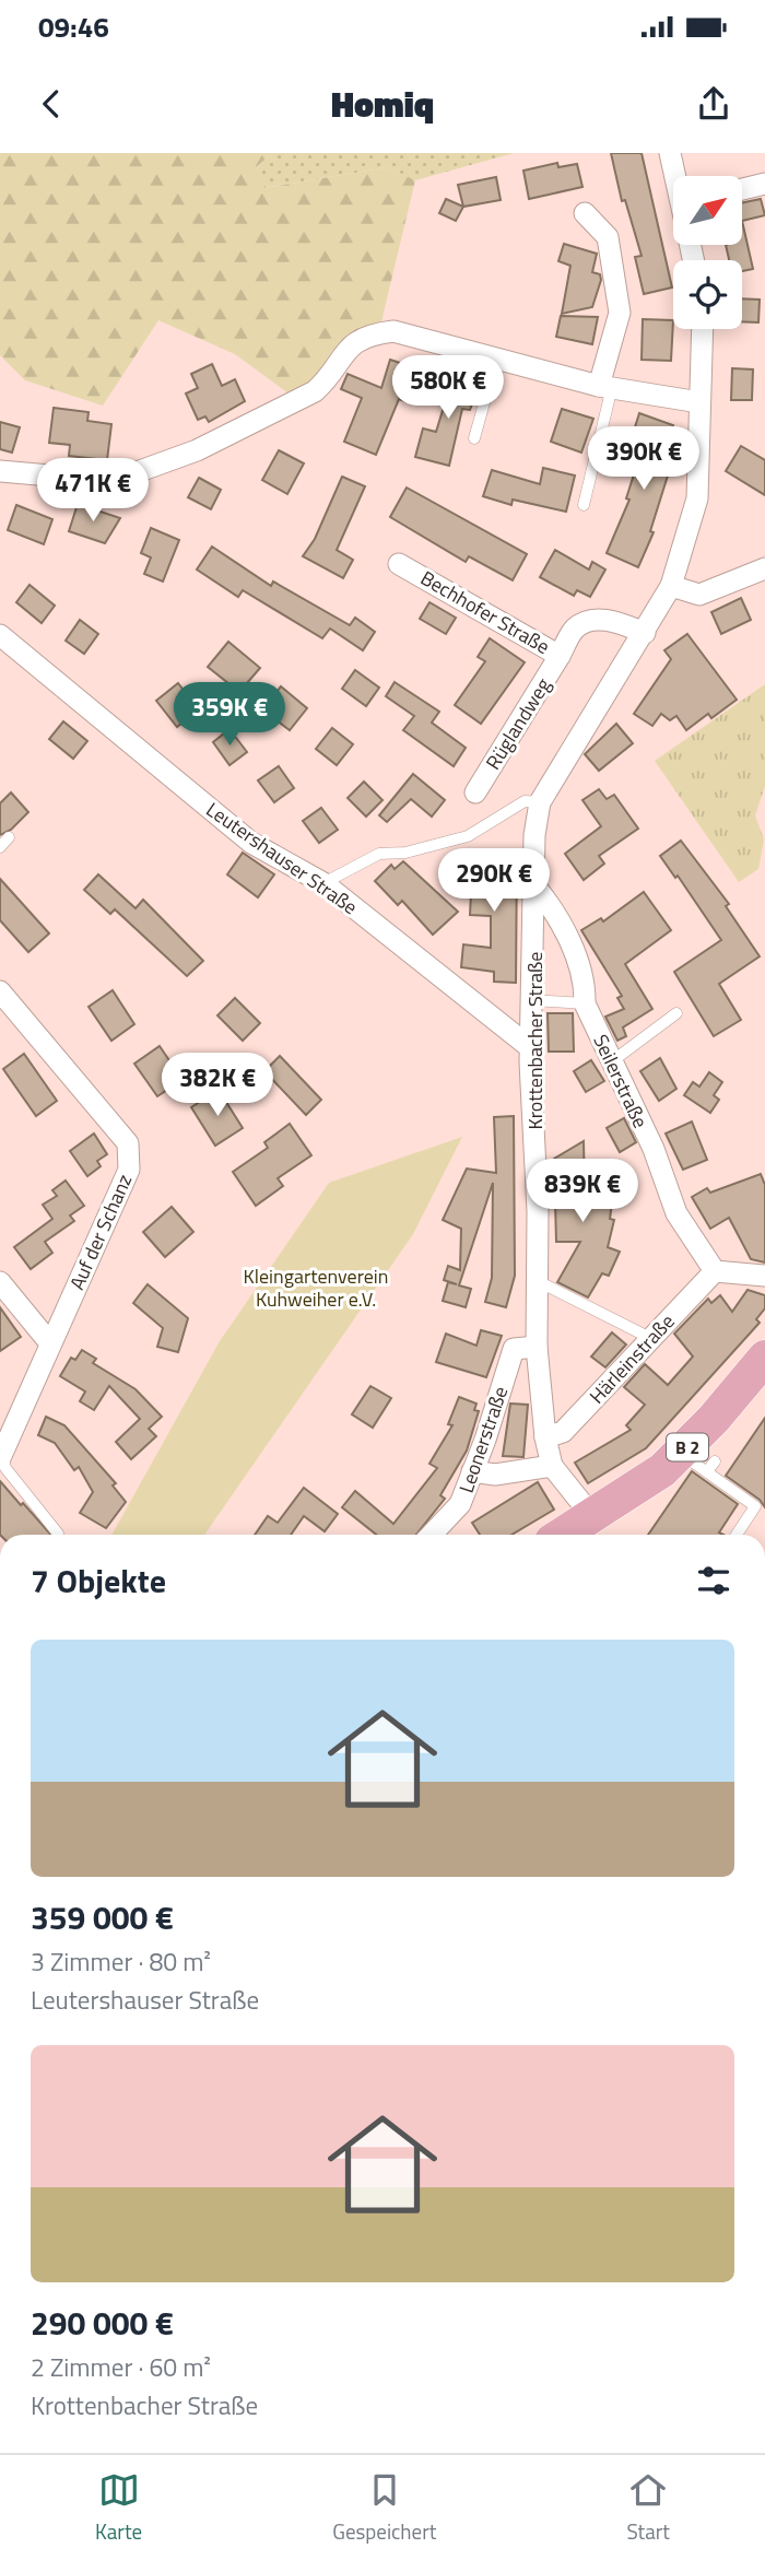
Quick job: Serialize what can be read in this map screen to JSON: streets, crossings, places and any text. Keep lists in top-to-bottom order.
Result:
{
  "streets": {
    "main road": ["B 2"],
    "street": [
      "Bechhofer Straße",
      "Rüglandweg",
      "Leutershauser Straße",
      "Krottenbacher Straße",
      "Seilerstraße",
      "Auf der Schanz",
      "Härleinstraße",
      "Leonerstraße"
    ]
  },
  "crossings": [
    ["Bechhofer Straße", "Rüglandweg"],
    ["Bechhofer Straße", "Krottenbacher Straße"],
    ["Leutershauser Straße", "Krottenbacher Straße"],
    ["Krottenbacher Straße", "Seilerstraße"],
    ["Krottenbacher Straße", "Härleinstraße"],
    ["Krottenbacher Straße", "Leonerstraße"],
    ["Krottenbacher Straße", "B 2"],
    ["Seilerstraße", "Härleinstraße"]
  ],
  "parks": ["Kleingartenverein Kuhweiher e.V."],
  "north": "top right",
  "page": {
    "status": "09:46",
    "header": "Homiq",
    "price": [
      "580K €",
      "390K €",
      "471K €",
      "359K €",
      "290K €",
      "382K €",
      "839K €"
    ],
    "heading": "7 Objekte",
    "list": [
      {
        "name": "359 000 €",
        "note": "3 Zimmer · 80 m² · Leutershauser Straße"
      },
      {
        "name": "290 000 €",
        "note": "2 Zimmer · 60 m² · Krottenbacher Straße"
      }
    ],
    "tabs": ["Karte", "Gespeichert", "Start"]
  }
}
